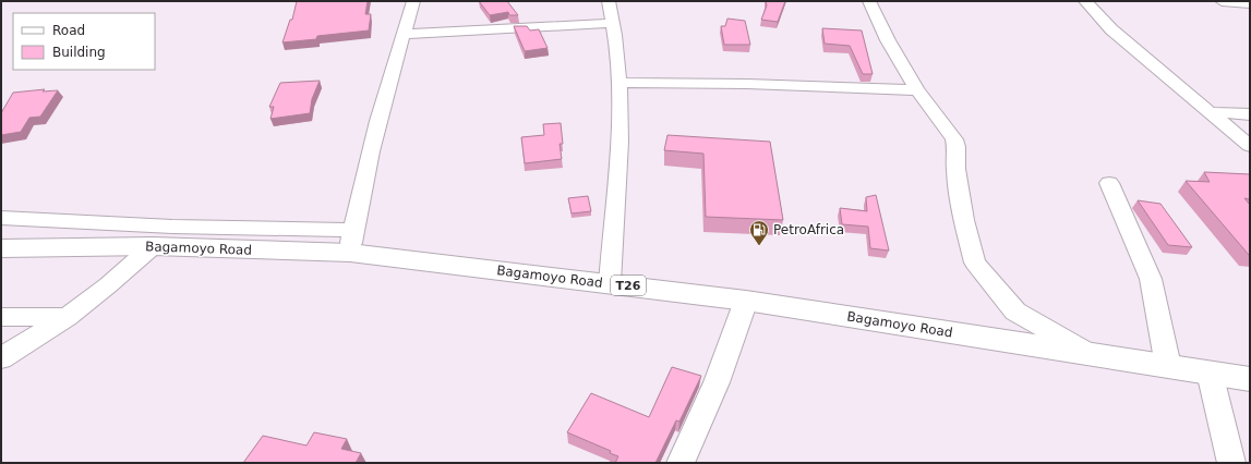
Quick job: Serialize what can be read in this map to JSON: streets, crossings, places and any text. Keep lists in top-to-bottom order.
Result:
{
  "streets": {
    "highway": ["Bagamoyo Road", "T26"]
  },
  "places": {
    "fuel station": ["PetroAfrica"]
  },
  "legend": ["Road", "Building"]
}
